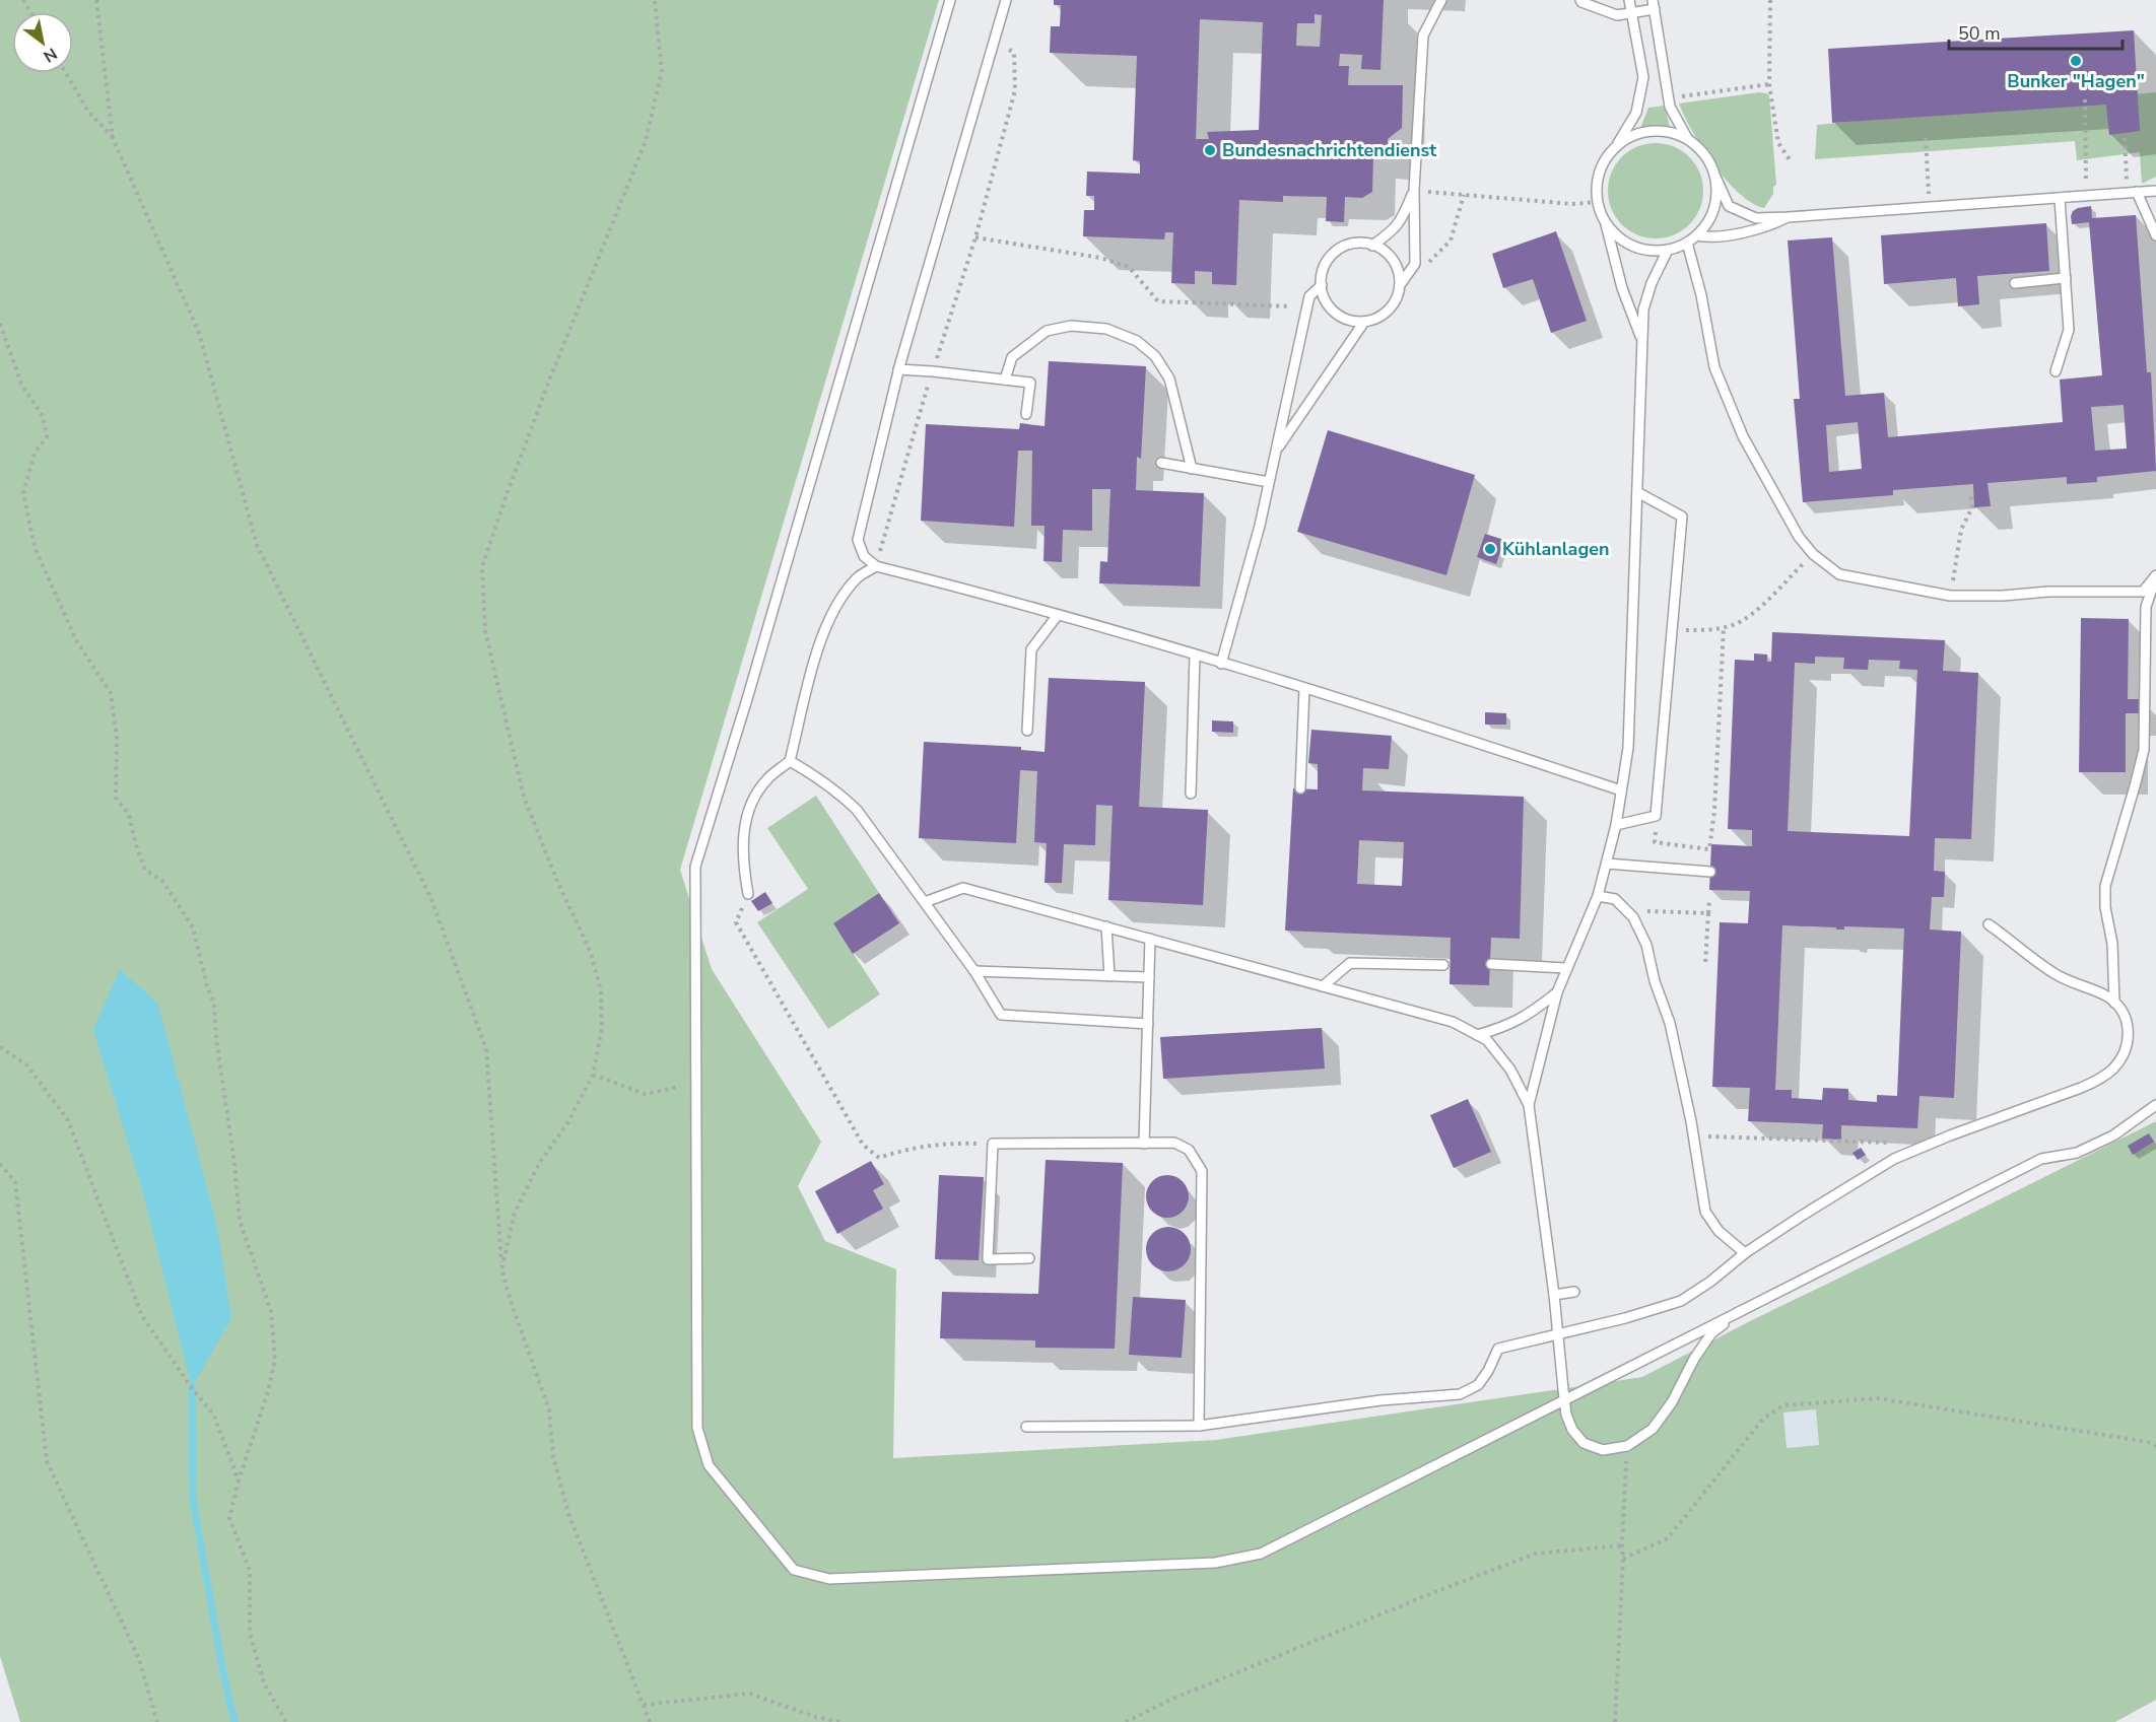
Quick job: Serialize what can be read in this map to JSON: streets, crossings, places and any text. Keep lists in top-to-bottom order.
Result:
{
  "places": ["Bunker \"Hagen\"", "Bundesnachrichtendienst", "Kühlanlagen"],
  "scale_bar": "50 m",
  "north": "bottom right"
}
